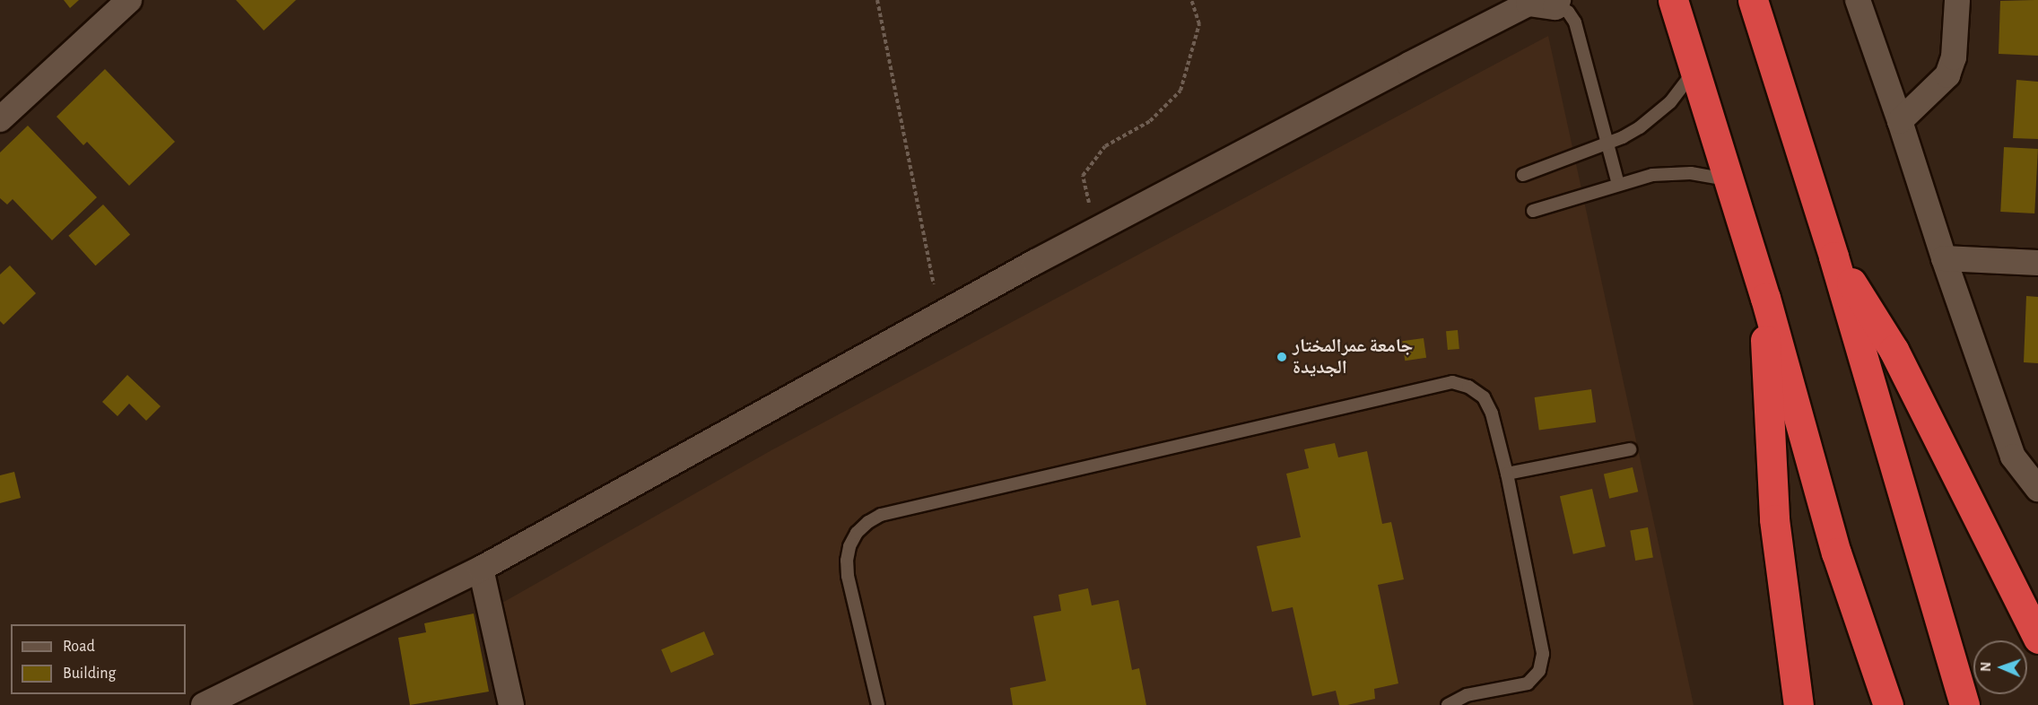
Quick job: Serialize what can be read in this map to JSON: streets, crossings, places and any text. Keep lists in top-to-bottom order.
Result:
{
  "places": ["جامعة عمرالمختار الجديدة"],
  "legend": ["Road", "Building"],
  "north": "left"
}
